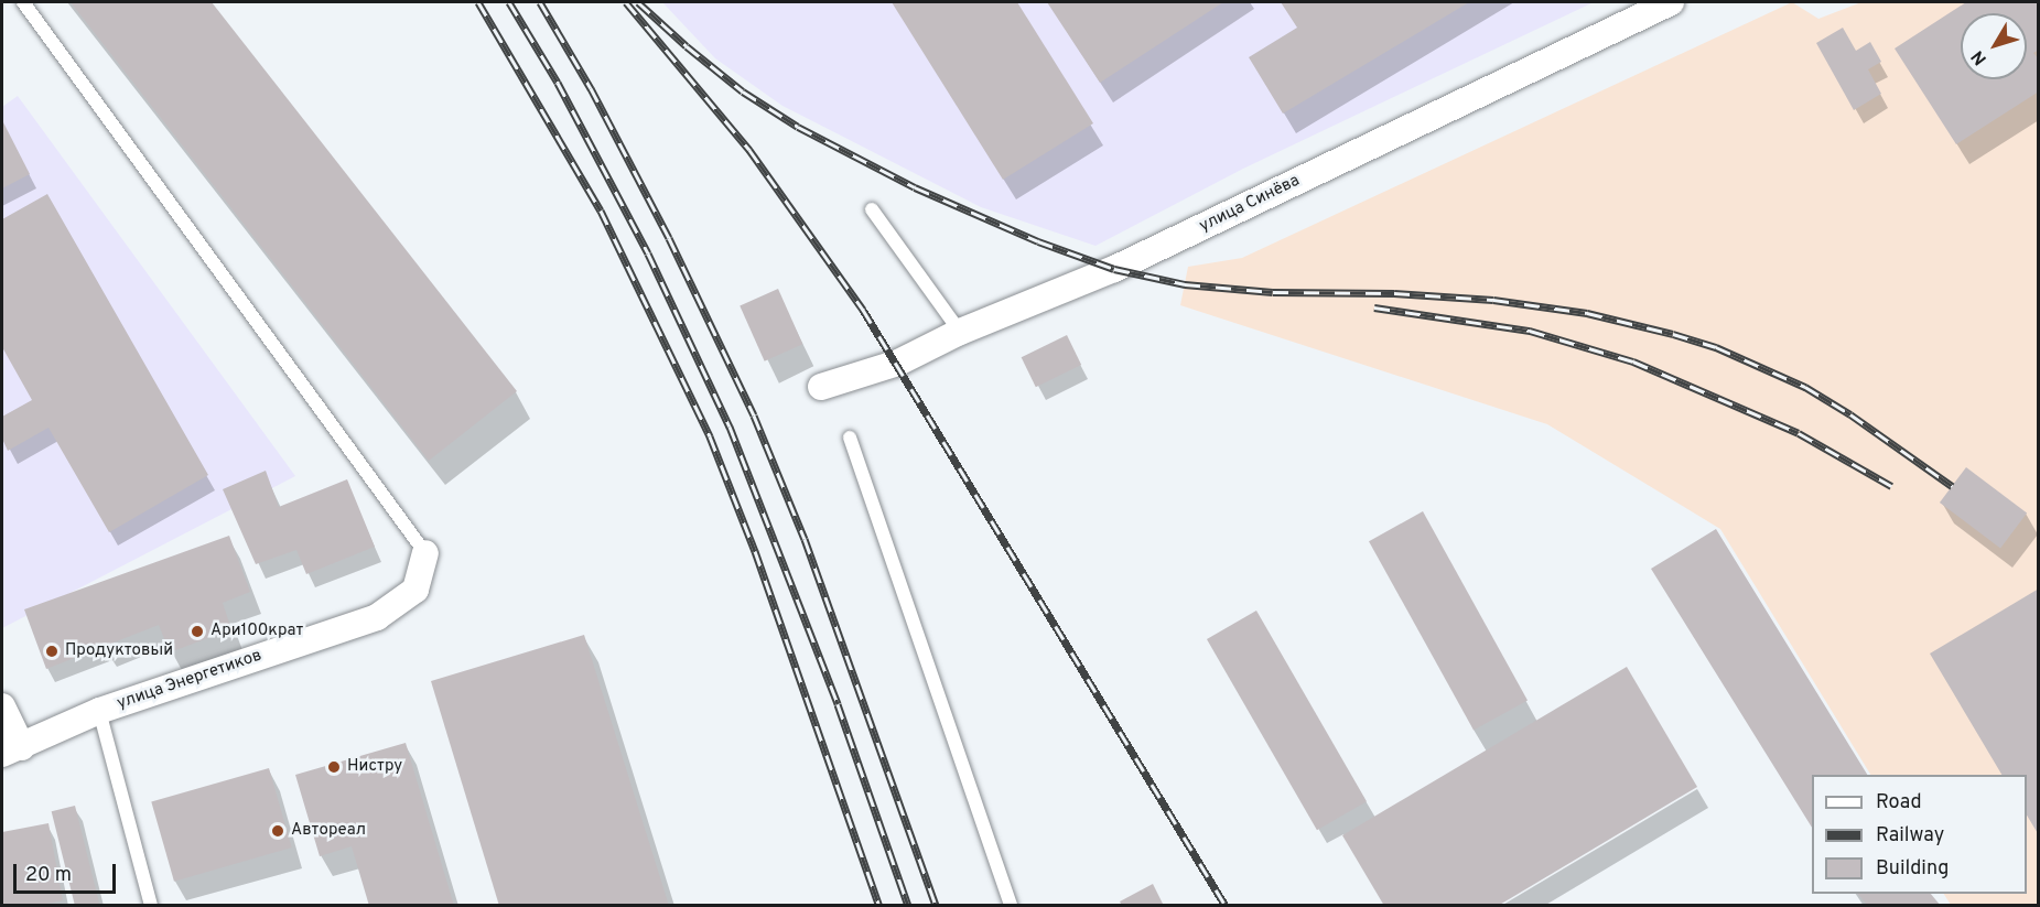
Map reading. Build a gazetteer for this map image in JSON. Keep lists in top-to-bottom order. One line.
{"streets":{"street":["улица Синёва","улица Энергетиков"]},"places":["Ари100крат","Продуктовый","Нистру","Автореал"],"legend":["Road","Railway","Building"],"scale_bar":"20 m","north":"bottom left"}
